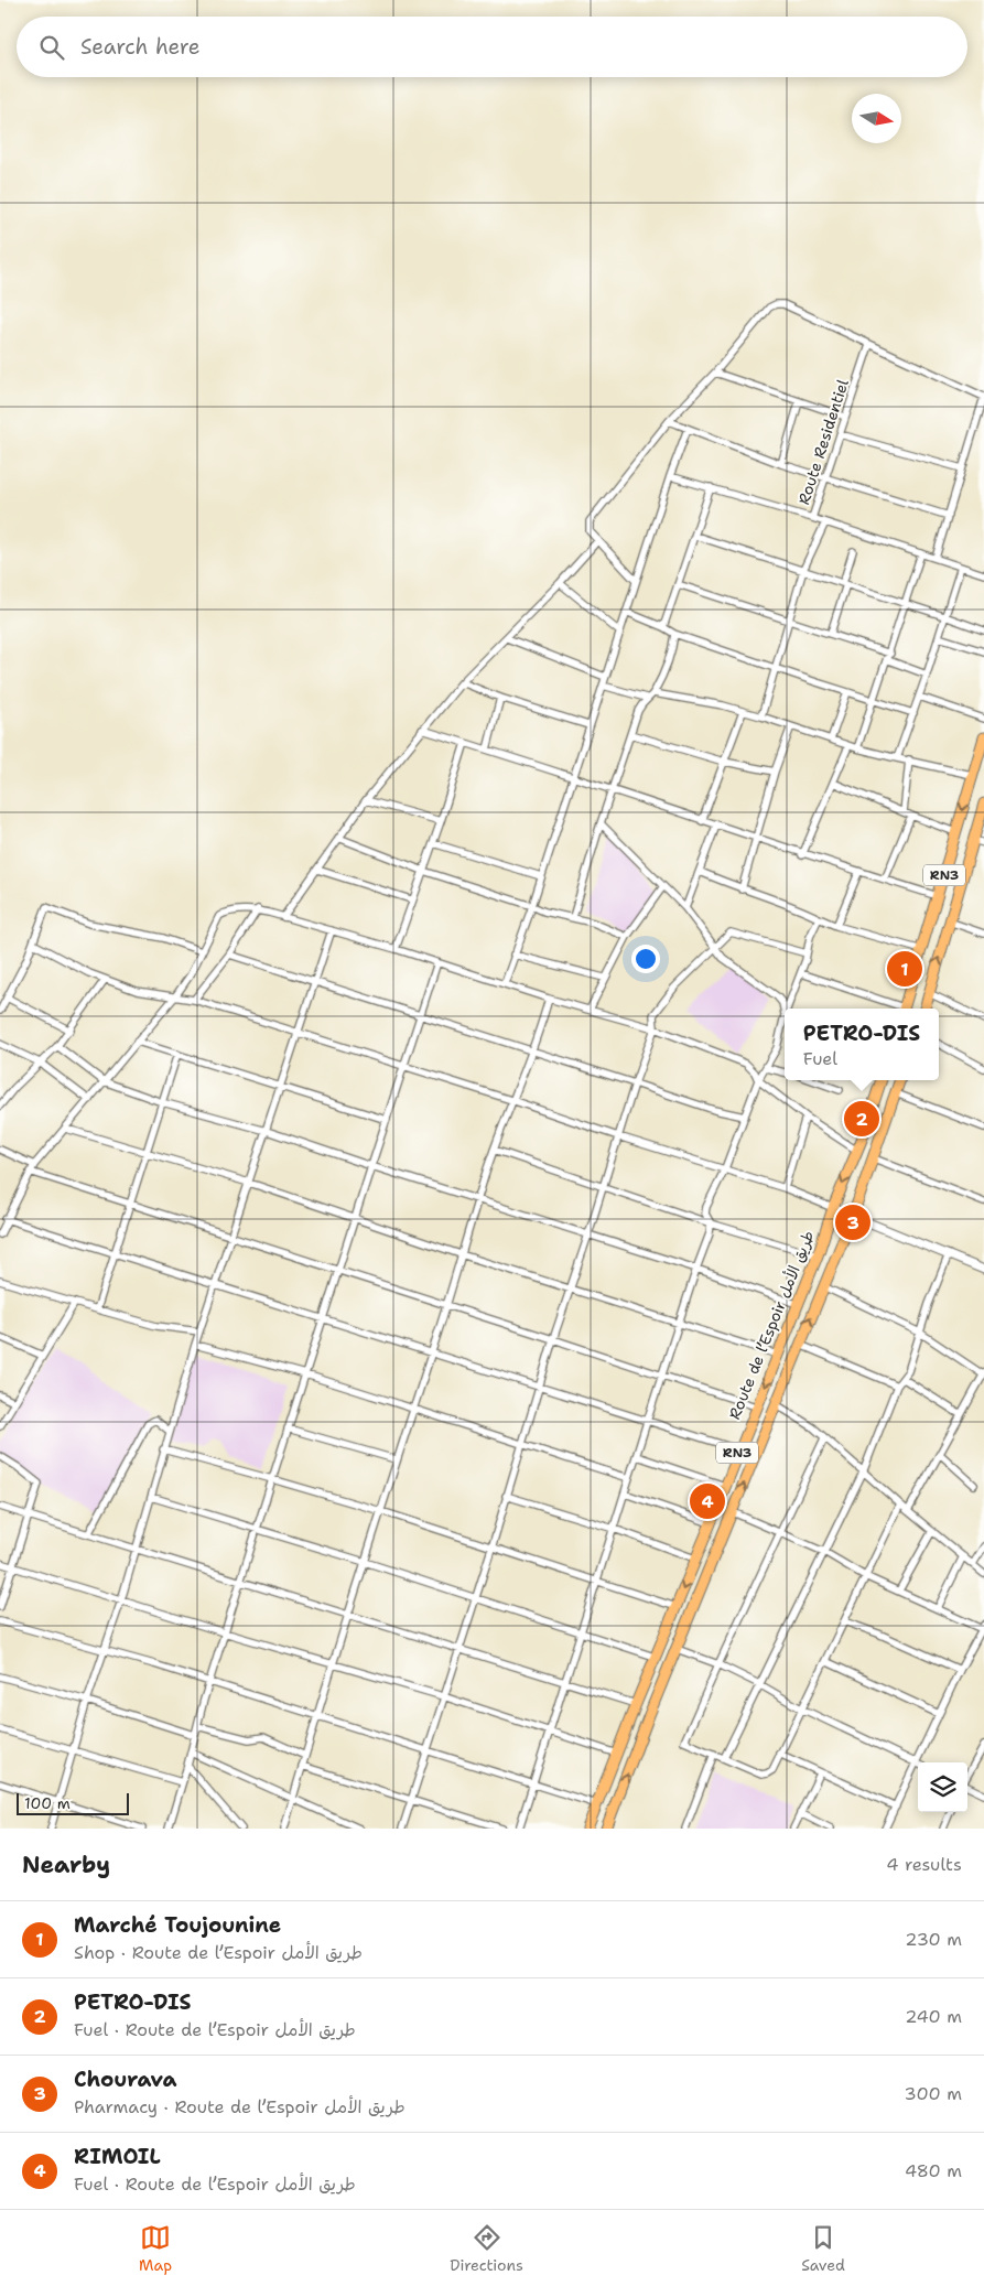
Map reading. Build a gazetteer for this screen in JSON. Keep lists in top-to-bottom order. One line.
{"streets":{"highway":["RN3","Route de l’Espoir طريق الأمل"],"street":["Route Residentiel"]},"scale_bar":"100 m","north":"right","page":{"search":"Search here","pins":["1","2","3","4"],"popup":["PETRO-DIS","Fuel"],"scale":"100 m","heading":["Nearby","4 results"],"list":[{"mark":"1","name":"Marché Toujounine","note":"Shop · Route de l’Espoir طريق الأمل","value":"230 m"},{"mark":"2","name":"PETRO-DIS","note":"Fuel · Route de l’Espoir طريق الأمل","value":"240 m"},{"mark":"3","name":"Chourava","note":"Pharmacy · Route de l’Espoir طريق الأمل","value":"300 m"},{"mark":"4","name":"RIMOIL","note":"Fuel · Route de l’Espoir طريق الأمل","value":"480 m"}],"nav":["Map","Directions","Saved"]}}
